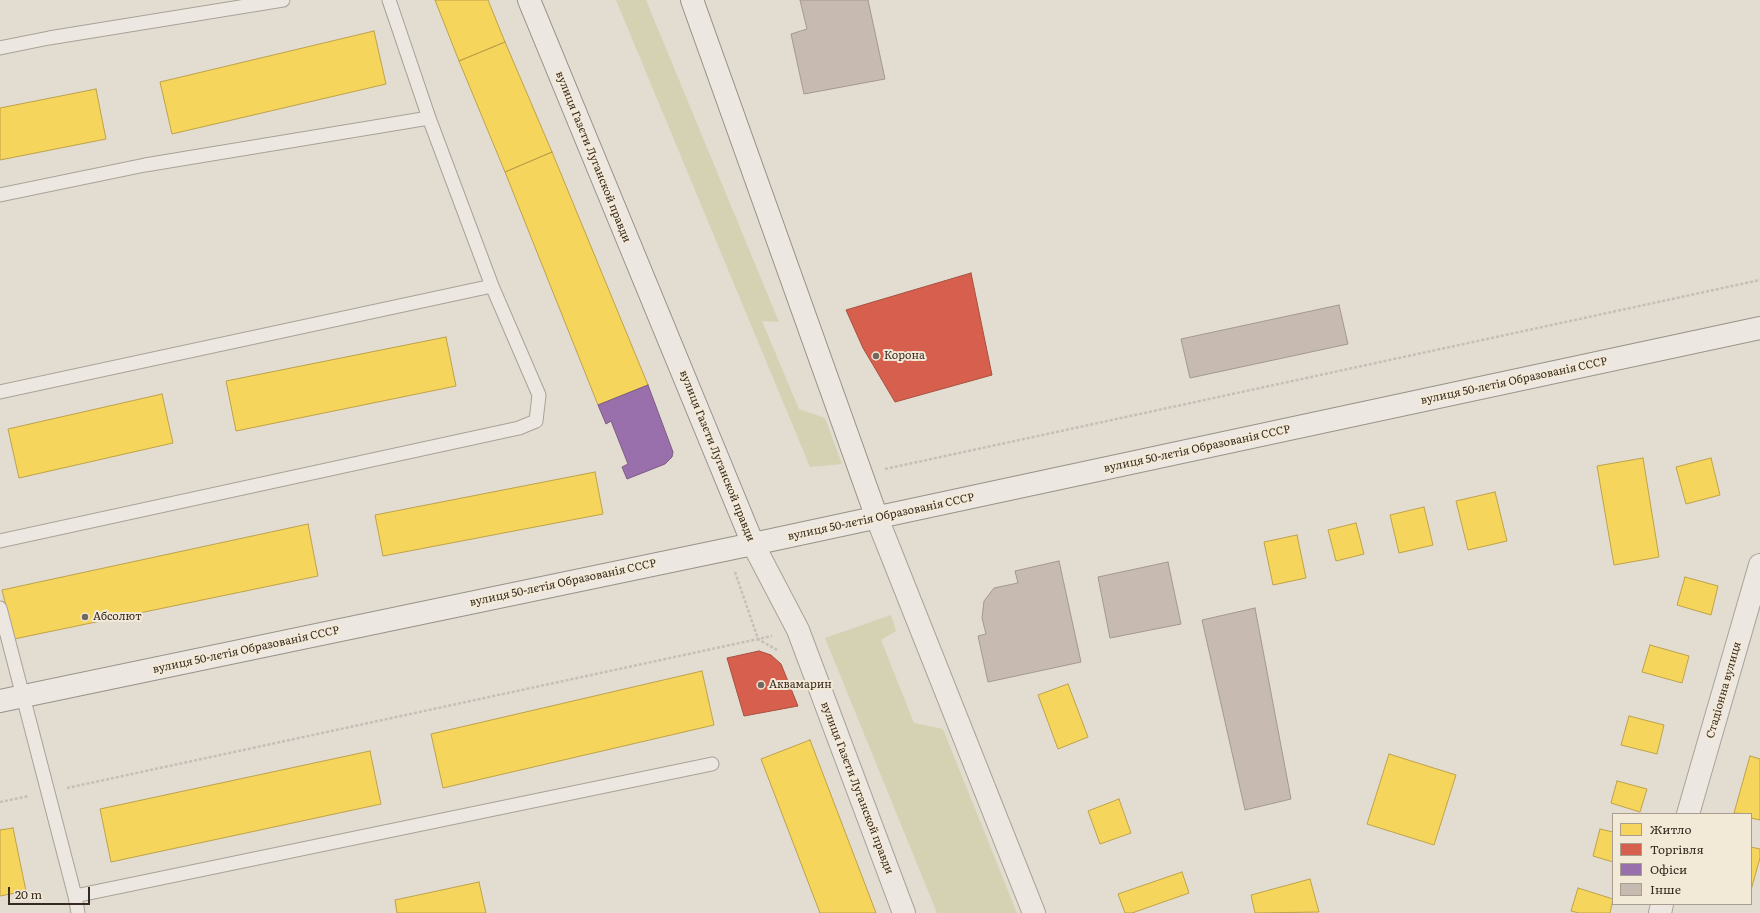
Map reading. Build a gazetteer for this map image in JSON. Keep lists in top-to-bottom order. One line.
{"streets":{"street":["вулиця Газєти Луганской правди","вулиця 50-лєтія Образованія СССР","Стадіонна вулиця"]},"crossings":[["вулиця Газєти Луганской правди","вулиця 50-лєтія Образованія СССР"]],"places":["Корона","Абсолют","Аквамарин"],"legend":["Житло","Торгівля","Офіси","Інше"],"scale_bar":"20 m"}
